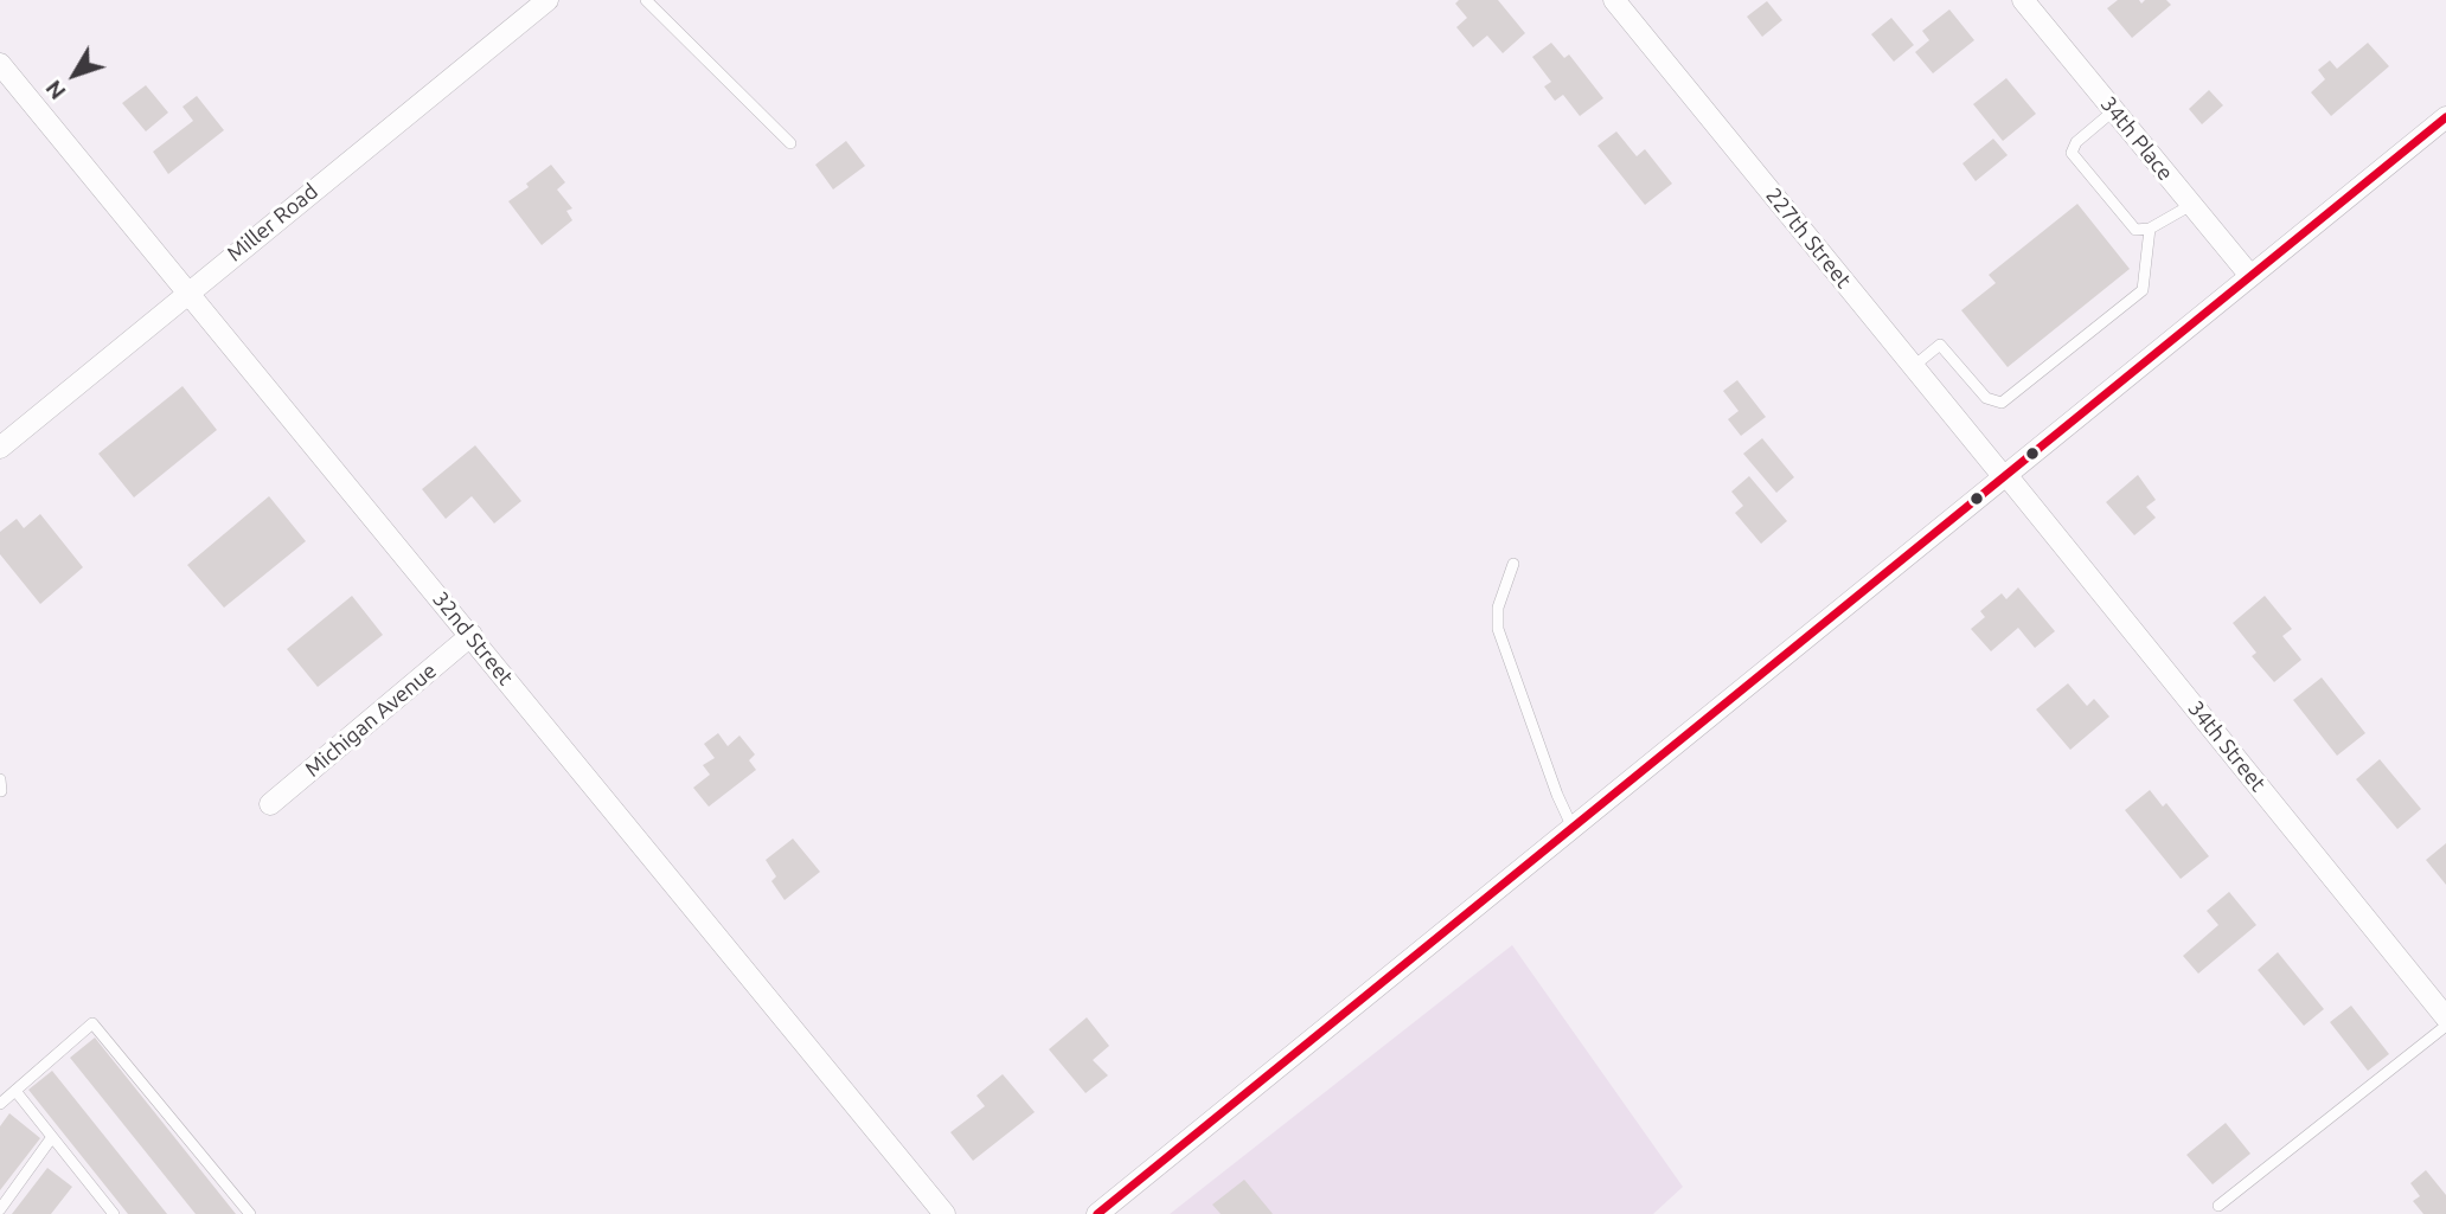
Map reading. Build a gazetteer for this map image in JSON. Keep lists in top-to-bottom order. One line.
{"streets":{"street":["34th Place","Miller Road","227th Street","32nd Street","Michigan Avenue","34th Street"]},"crossings":[["Miller Road","32nd Street"],["227th Street","34th Street"],["32nd Street","Michigan Avenue"]],"north":"bottom left"}
